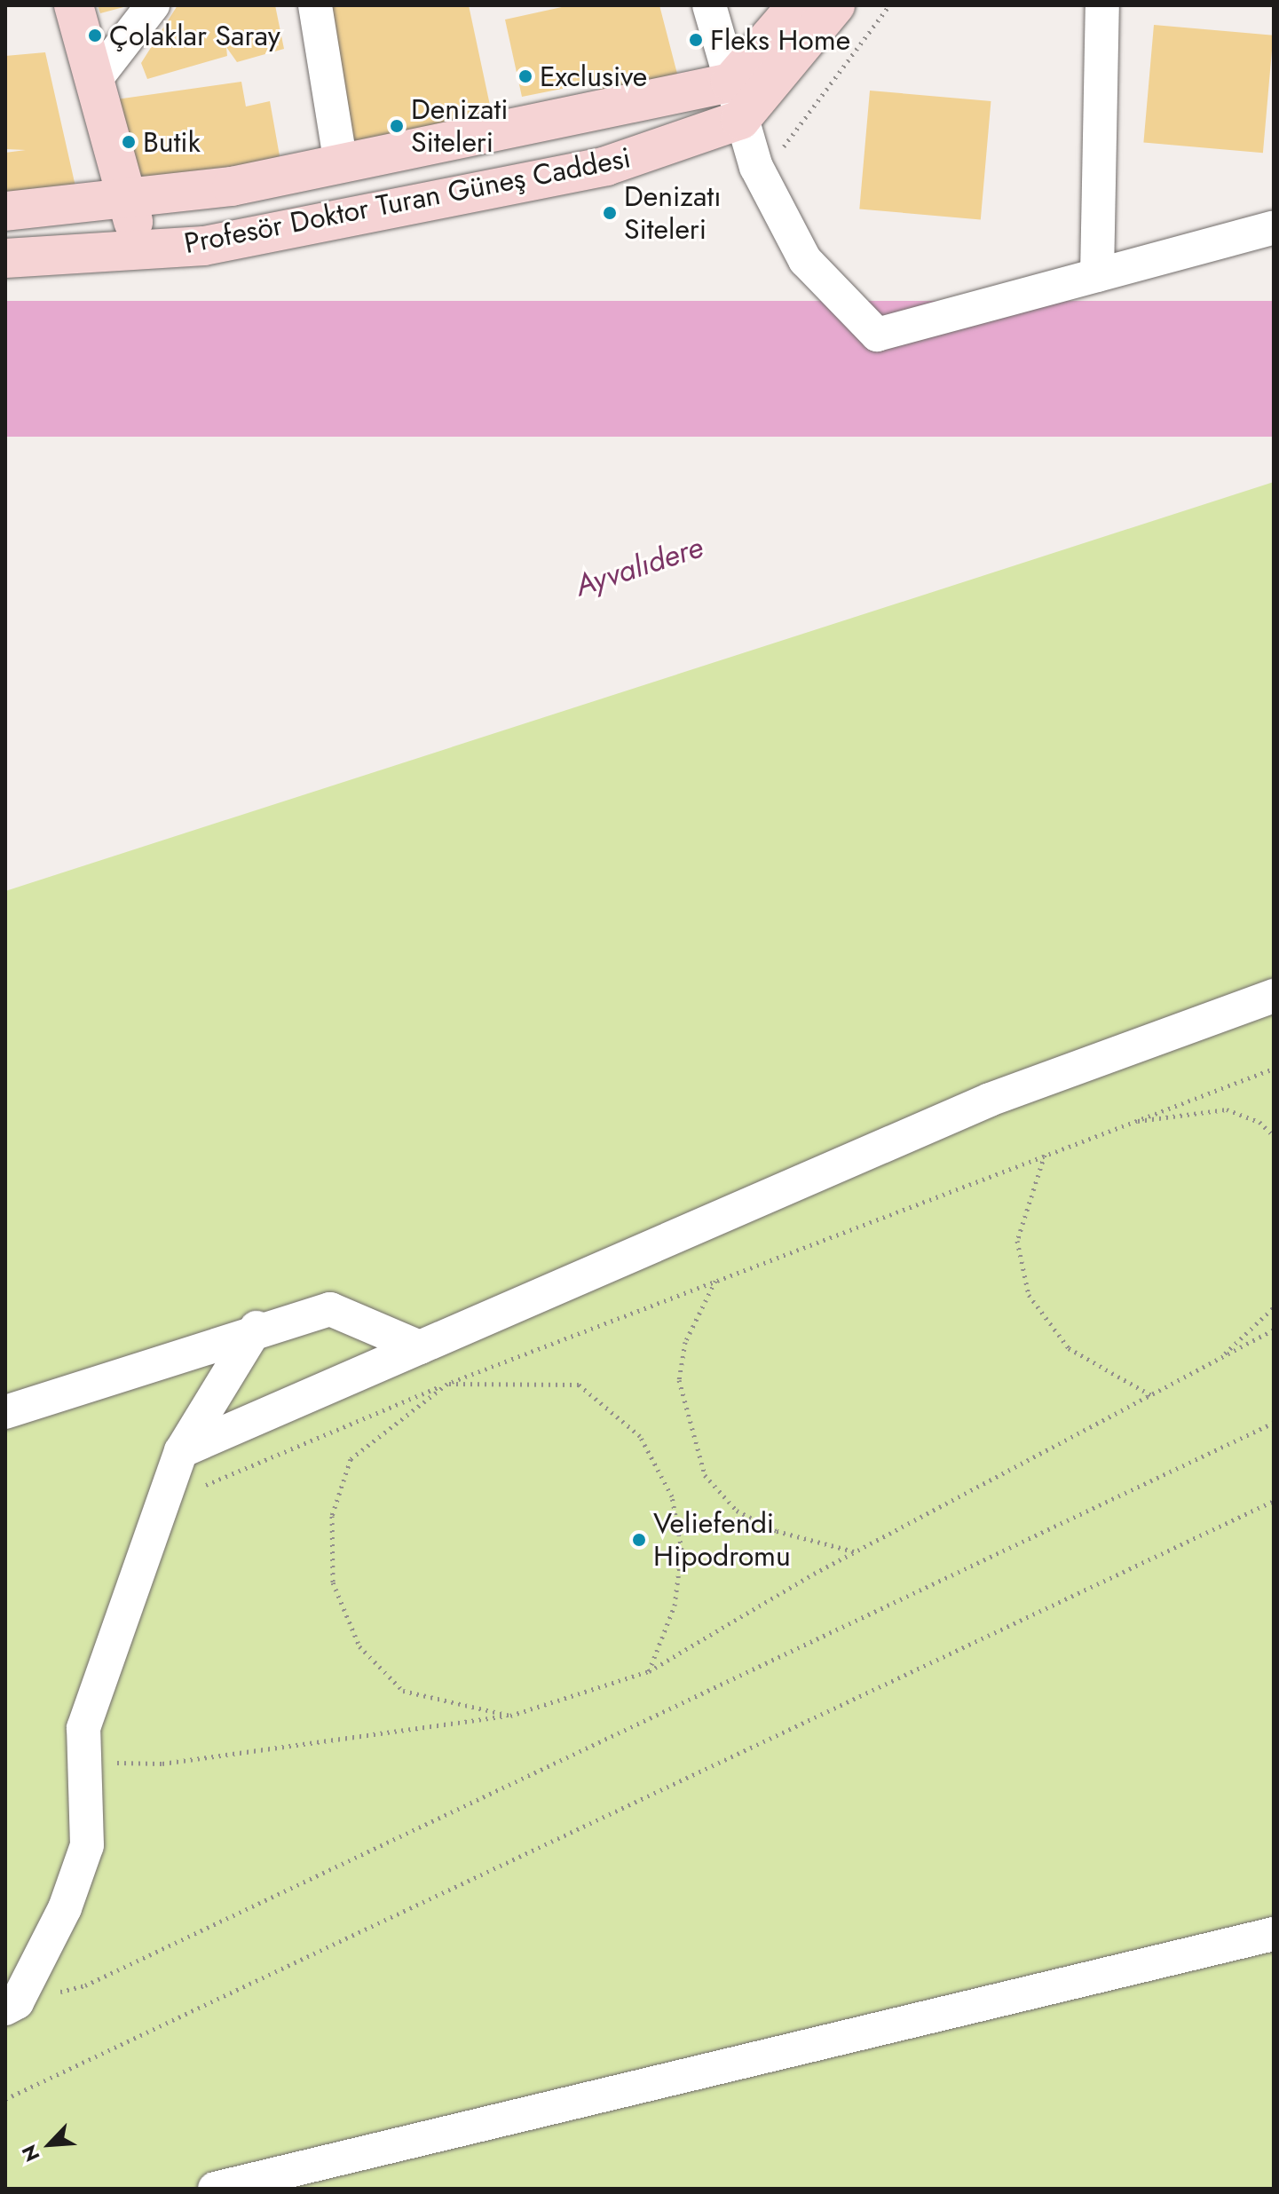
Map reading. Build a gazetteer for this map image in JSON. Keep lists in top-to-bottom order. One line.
{"streets":{"main road":["Profesör Doktor Turan Güneş Caddesi"]},"water":["Ayvalıdere"],"places":["Çolaklar Saray","Fleks Home","Exclusive","Denizati Siteleri","Butik","Denizatı Siteleri","Veliefendi Hipodromu"],"north":"bottom left"}
